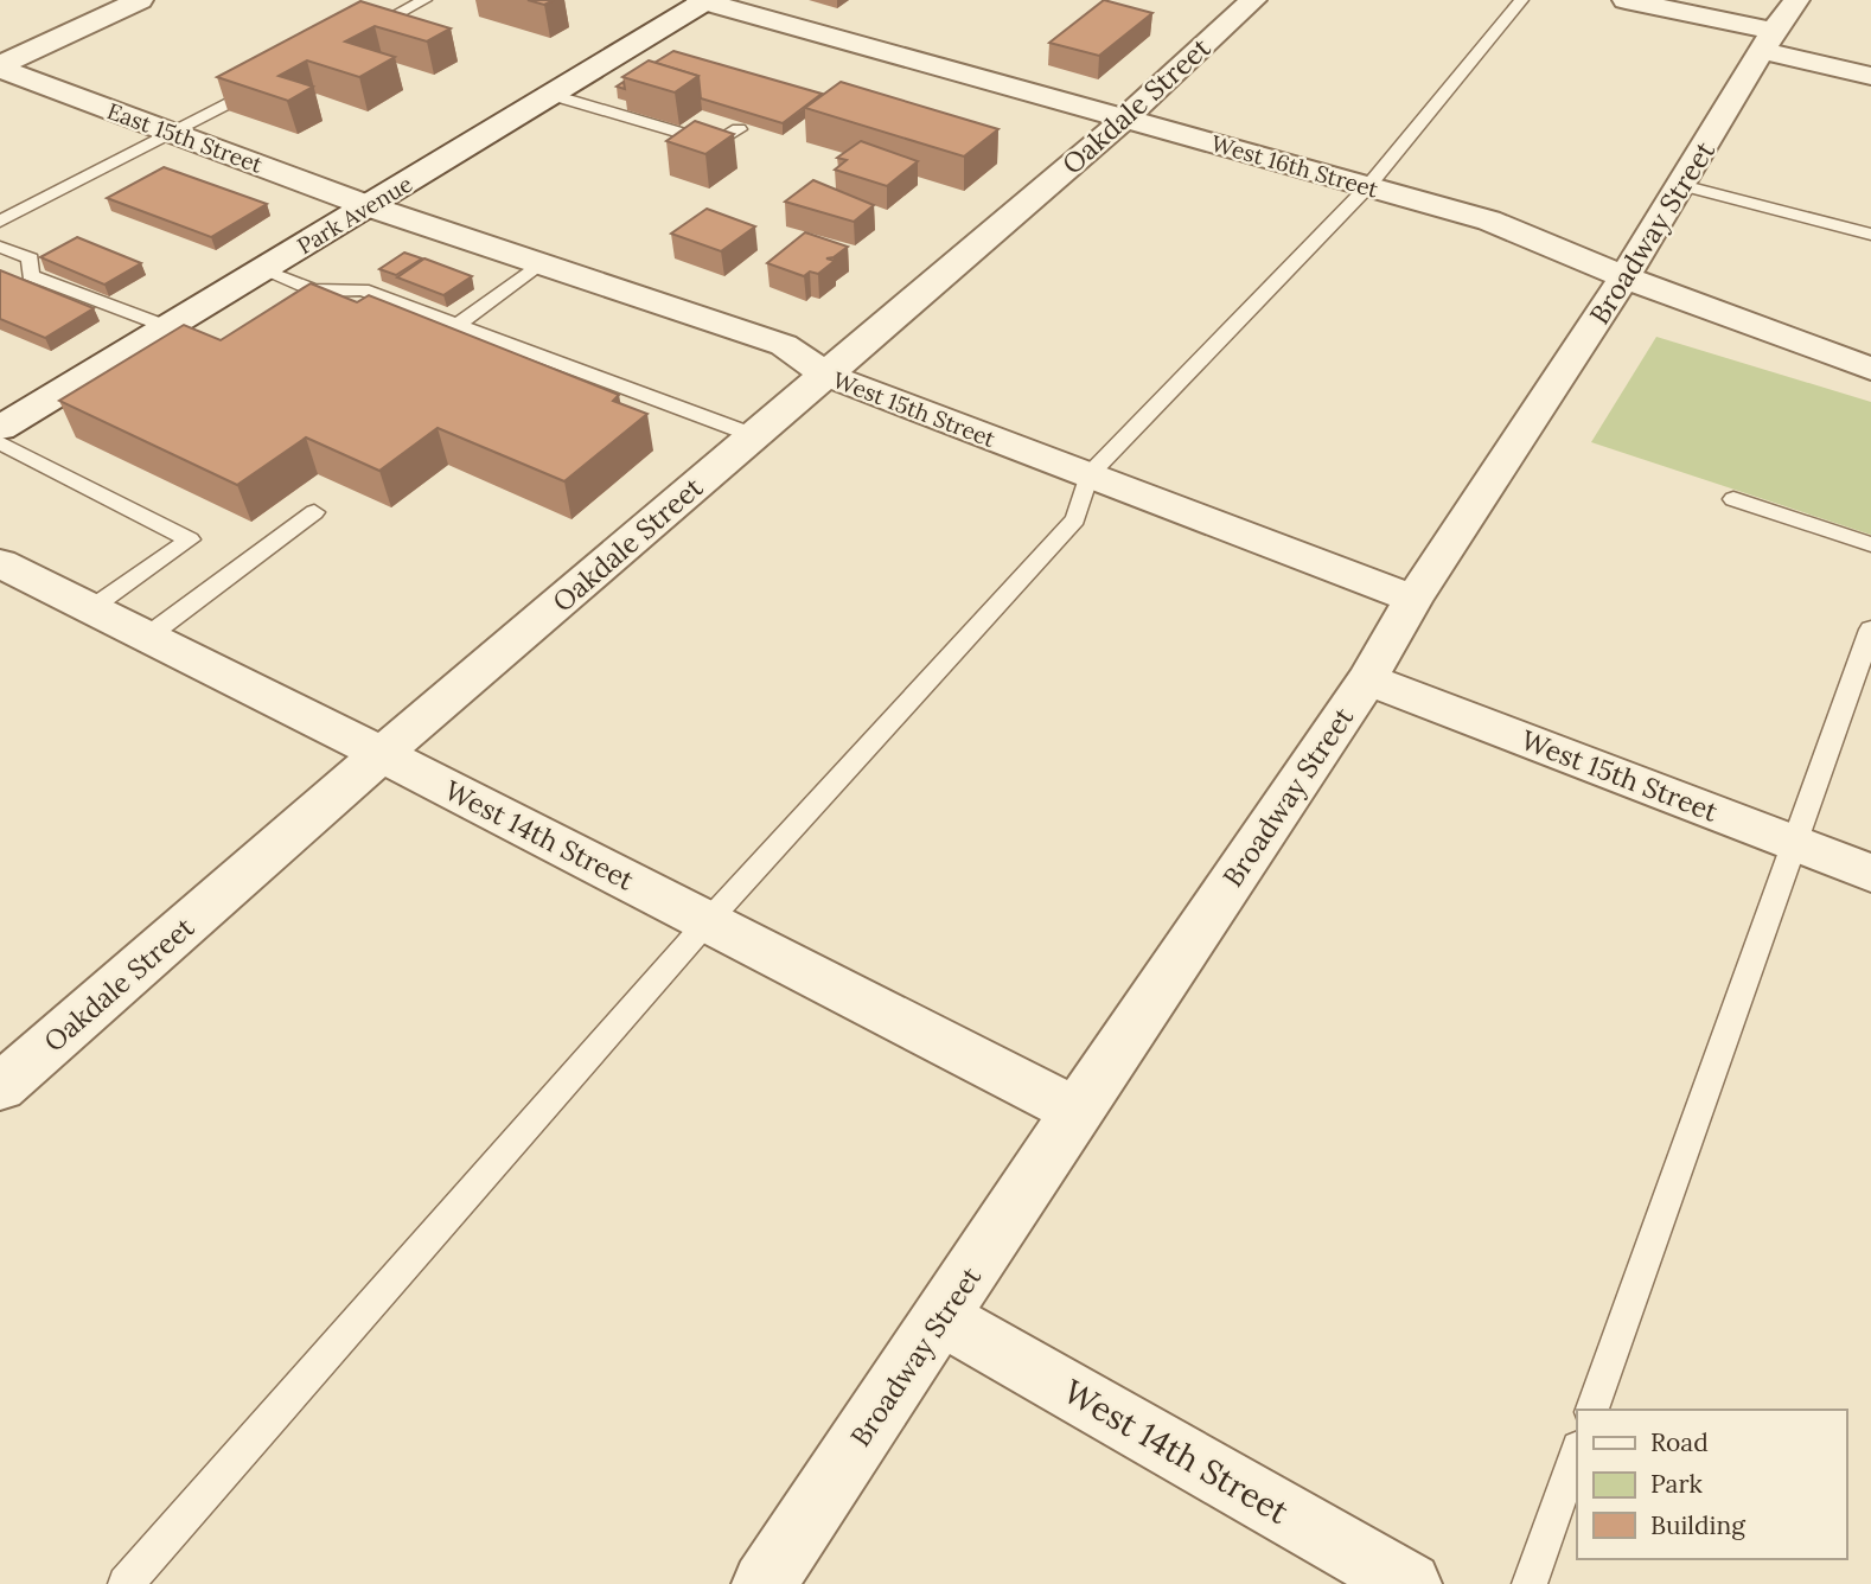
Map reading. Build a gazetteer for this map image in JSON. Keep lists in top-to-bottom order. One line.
{"streets":{"street":["Oakdale Street","East 15th Street","West 16th Street","Park Avenue","Broadway Street","West 15th Street","West 14th Street"]},"crossings":[["Oakdale Street","West 16th Street"],["Oakdale Street","West 15th Street"],["Oakdale Street","West 14th Street"],["East 15th Street","Park Avenue"],["East 15th Street","West 15th Street"],["West 16th Street","Park Avenue"],["West 16th Street","Broadway Street"],["Park Avenue","West 15th Street"],["Broadway Street","West 15th Street"],["Broadway Street","West 14th Street"]],"legend":["Road","Park","Building"]}
